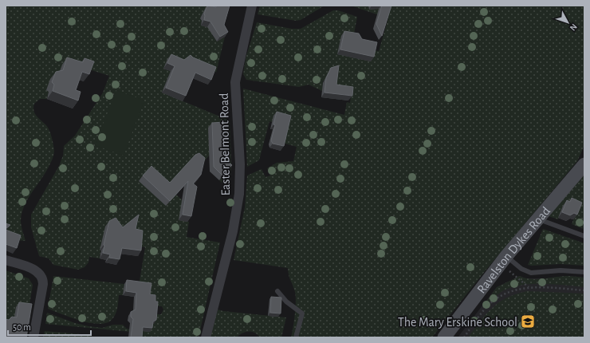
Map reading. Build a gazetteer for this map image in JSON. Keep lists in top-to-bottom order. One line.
{"streets":{"street":["Easter Belmont Road","Ravelston Dykes Road"]},"places":{"school or university":["The Mary Erskine School"]},"scale_bar":"50 m","north":"bottom right"}
